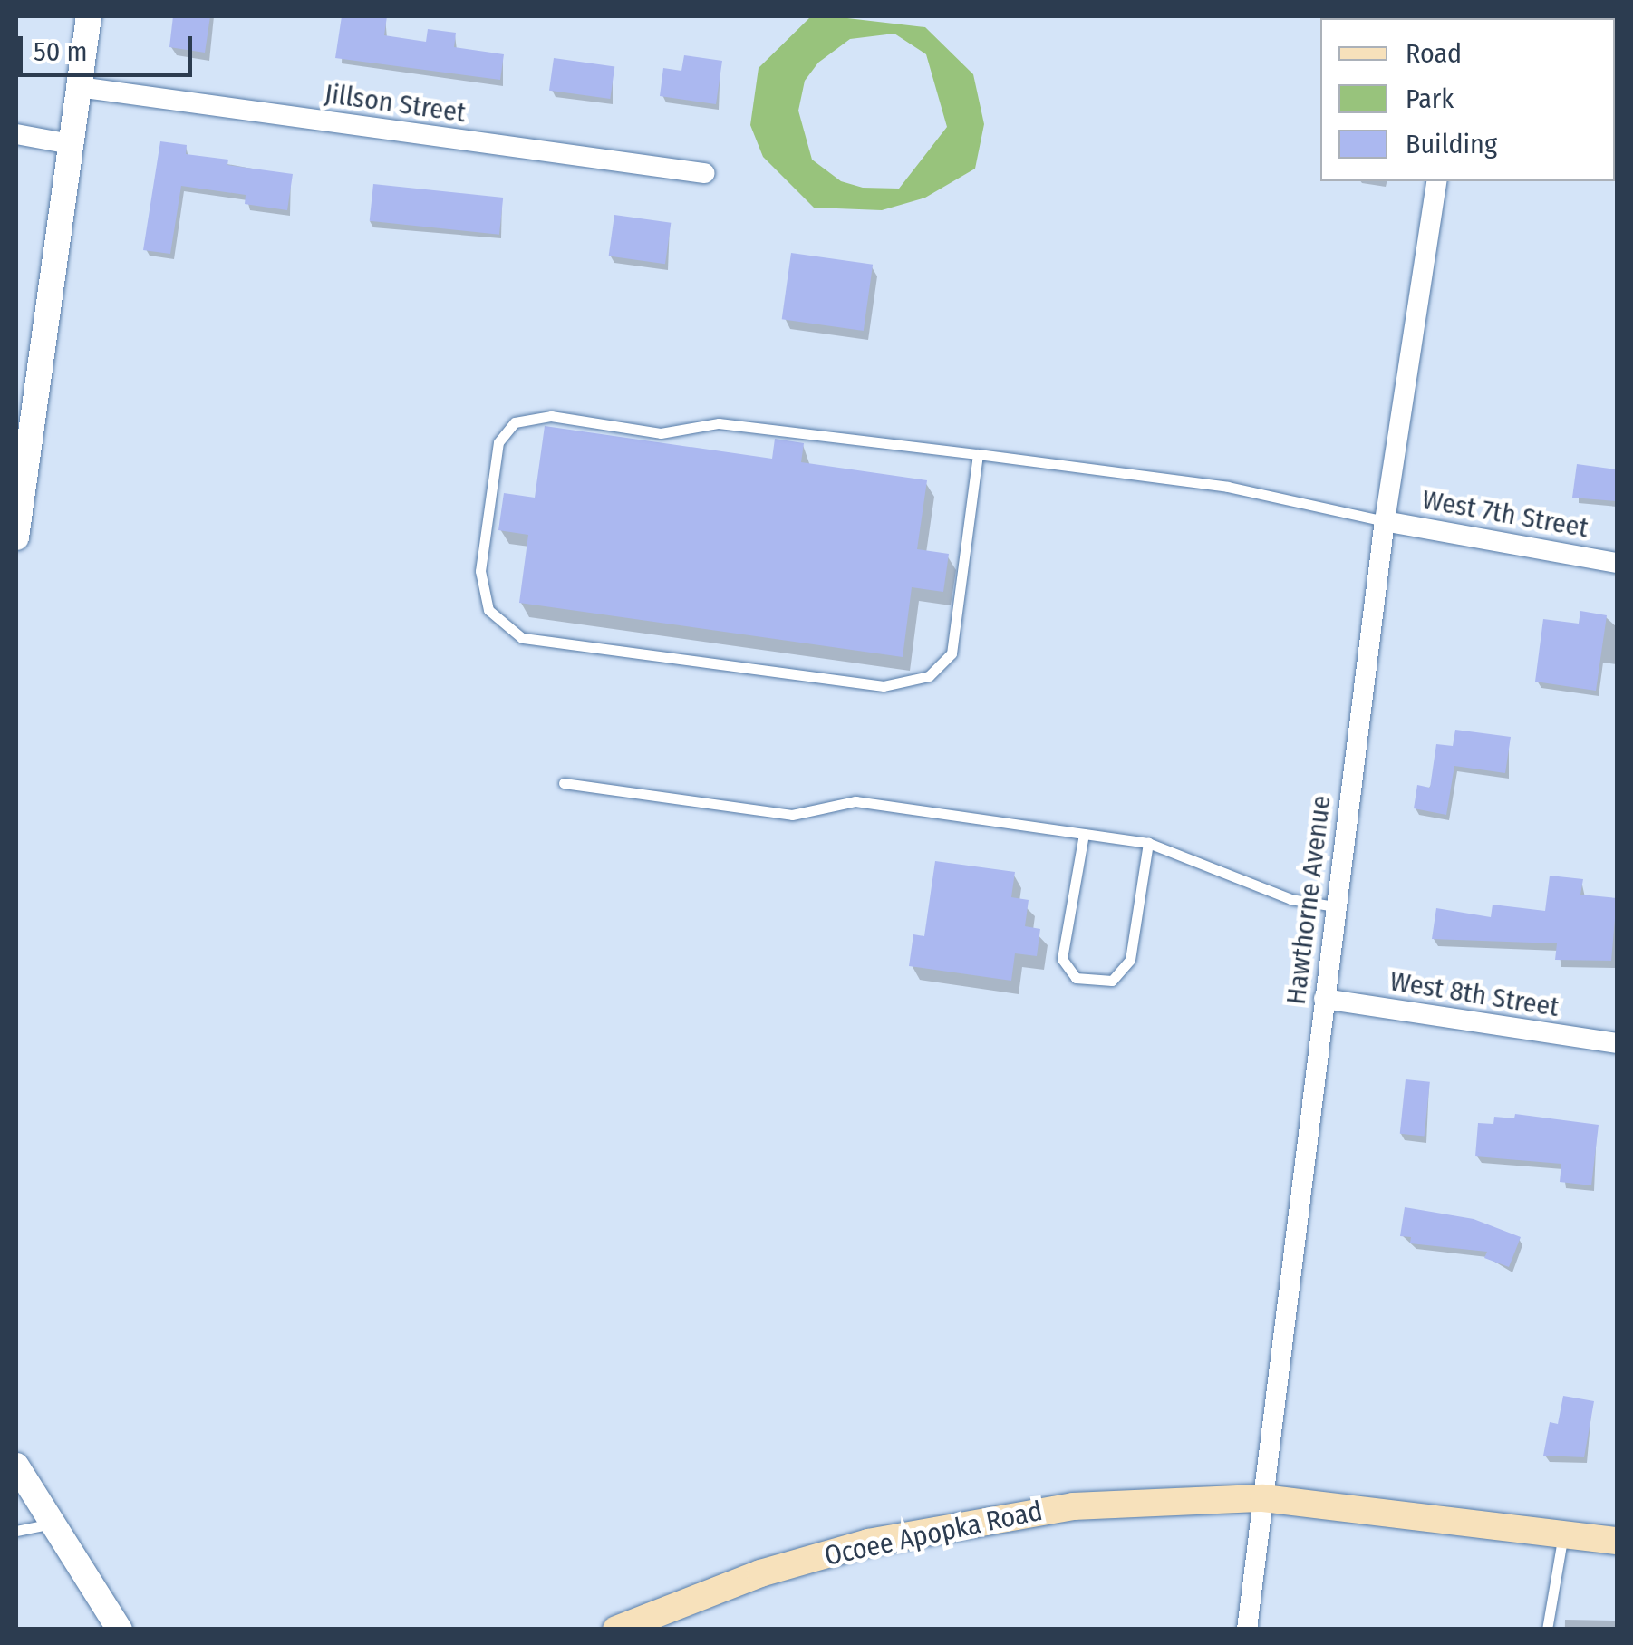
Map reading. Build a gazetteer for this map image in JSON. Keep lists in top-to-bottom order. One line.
{"streets":{"main road":["Ocoee Apopka Road"],"street":["Jillson Street","West 7th Street","Hawthorne Avenue","West 8th Street"]},"crossings":[["West 7th Street","Hawthorne Avenue"],["Hawthorne Avenue","West 8th Street"],["Hawthorne Avenue","Ocoee Apopka Road"]],"legend":["Road","Park","Building"],"scale_bar":"50 m"}
